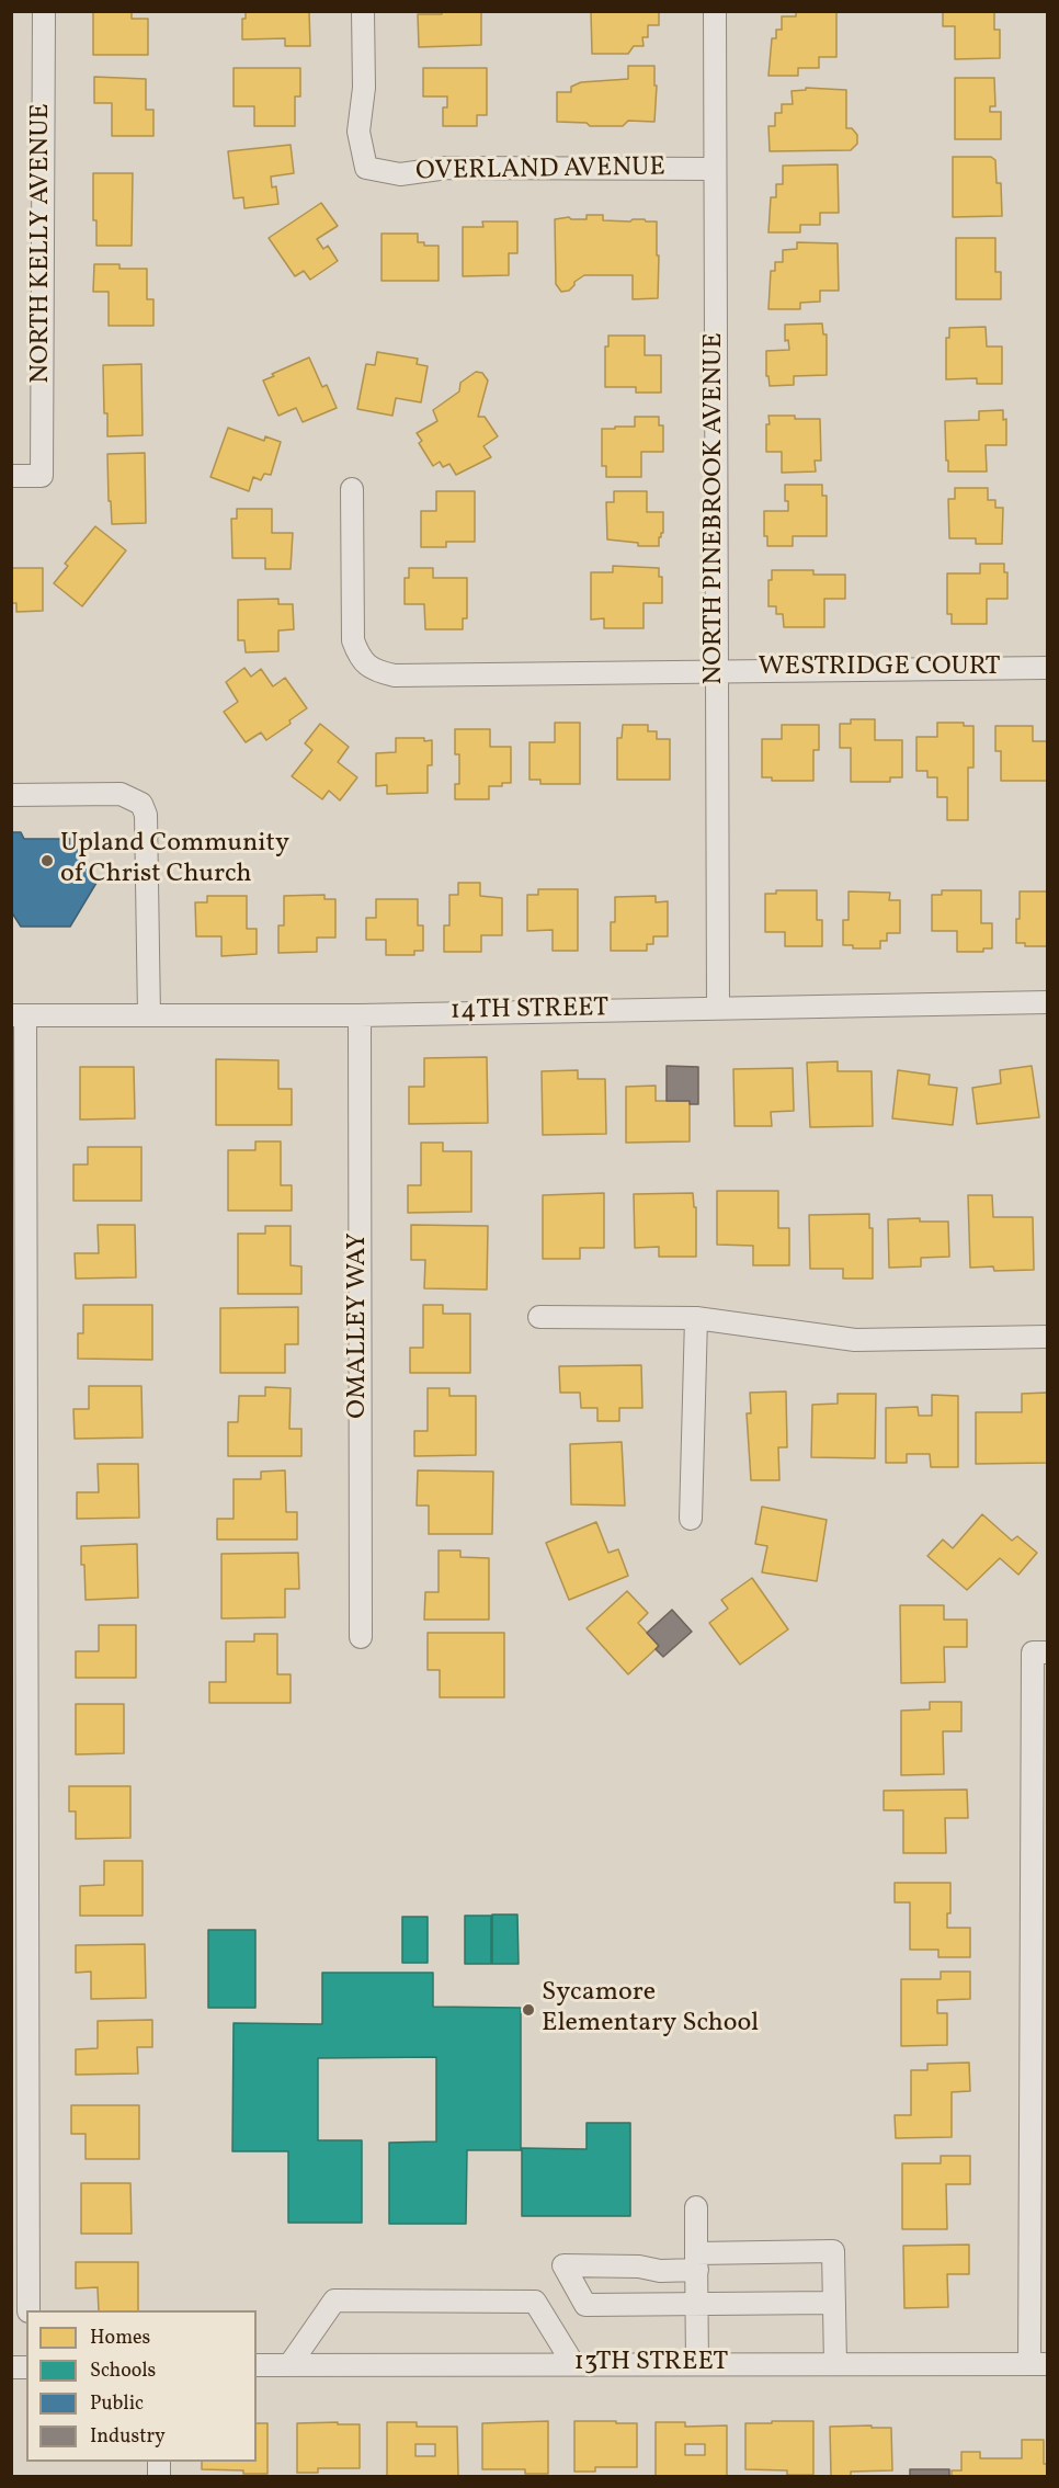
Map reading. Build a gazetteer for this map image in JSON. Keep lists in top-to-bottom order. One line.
{"streets":{"street":["OVERLAND AVENUE","NORTH KELLY AVENUE","NORTH PINEBROOK AVENUE","WESTRIDGE COURT","14TH STREET","OMALLEY WAY","13TH STREET"]},"crossings":[["OVERLAND AVENUE","NORTH PINEBROOK AVENUE"],["NORTH PINEBROOK AVENUE","WESTRIDGE COURT"],["NORTH PINEBROOK AVENUE","14TH STREET"],["14TH STREET","OMALLEY WAY"]],"places":["Upland Community of Christ Church","Sycamore Elementary School"],"legend":["Homes","Schools","Public","Industry"]}
